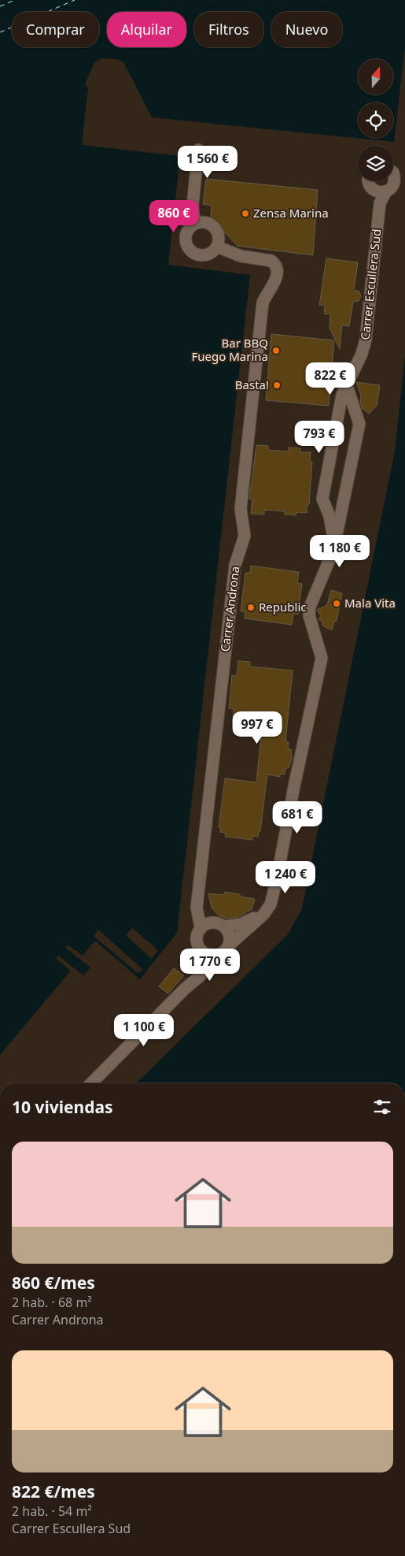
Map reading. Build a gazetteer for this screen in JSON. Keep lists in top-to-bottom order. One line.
{"streets":{"street":["Carrer Escullera Sud","Carrer Androna"]},"crossings":[["Carrer Escullera Sud","Carrer Androna"]],"places":["Zensa Marina","Bar BBQ Fuego Marina","Basta!","Mala Vita","Republic"],"north":"top","page":{"chip":["Comprar","Alquilar","Filtros","Nuevo"],"price":["1 560 €","860 €","822 €","793 €","1 180 €","997 €","681 €","1 240 €","1 770 €","1 100 €"],"heading":"10 viviendas","list":[{"name":"860 €/mes","note":"2 hab. · 68 m² · Carrer Androna"},{"name":"822 €/mes","note":"2 hab. · 54 m² · Carrer Escullera Sud"}]}}
